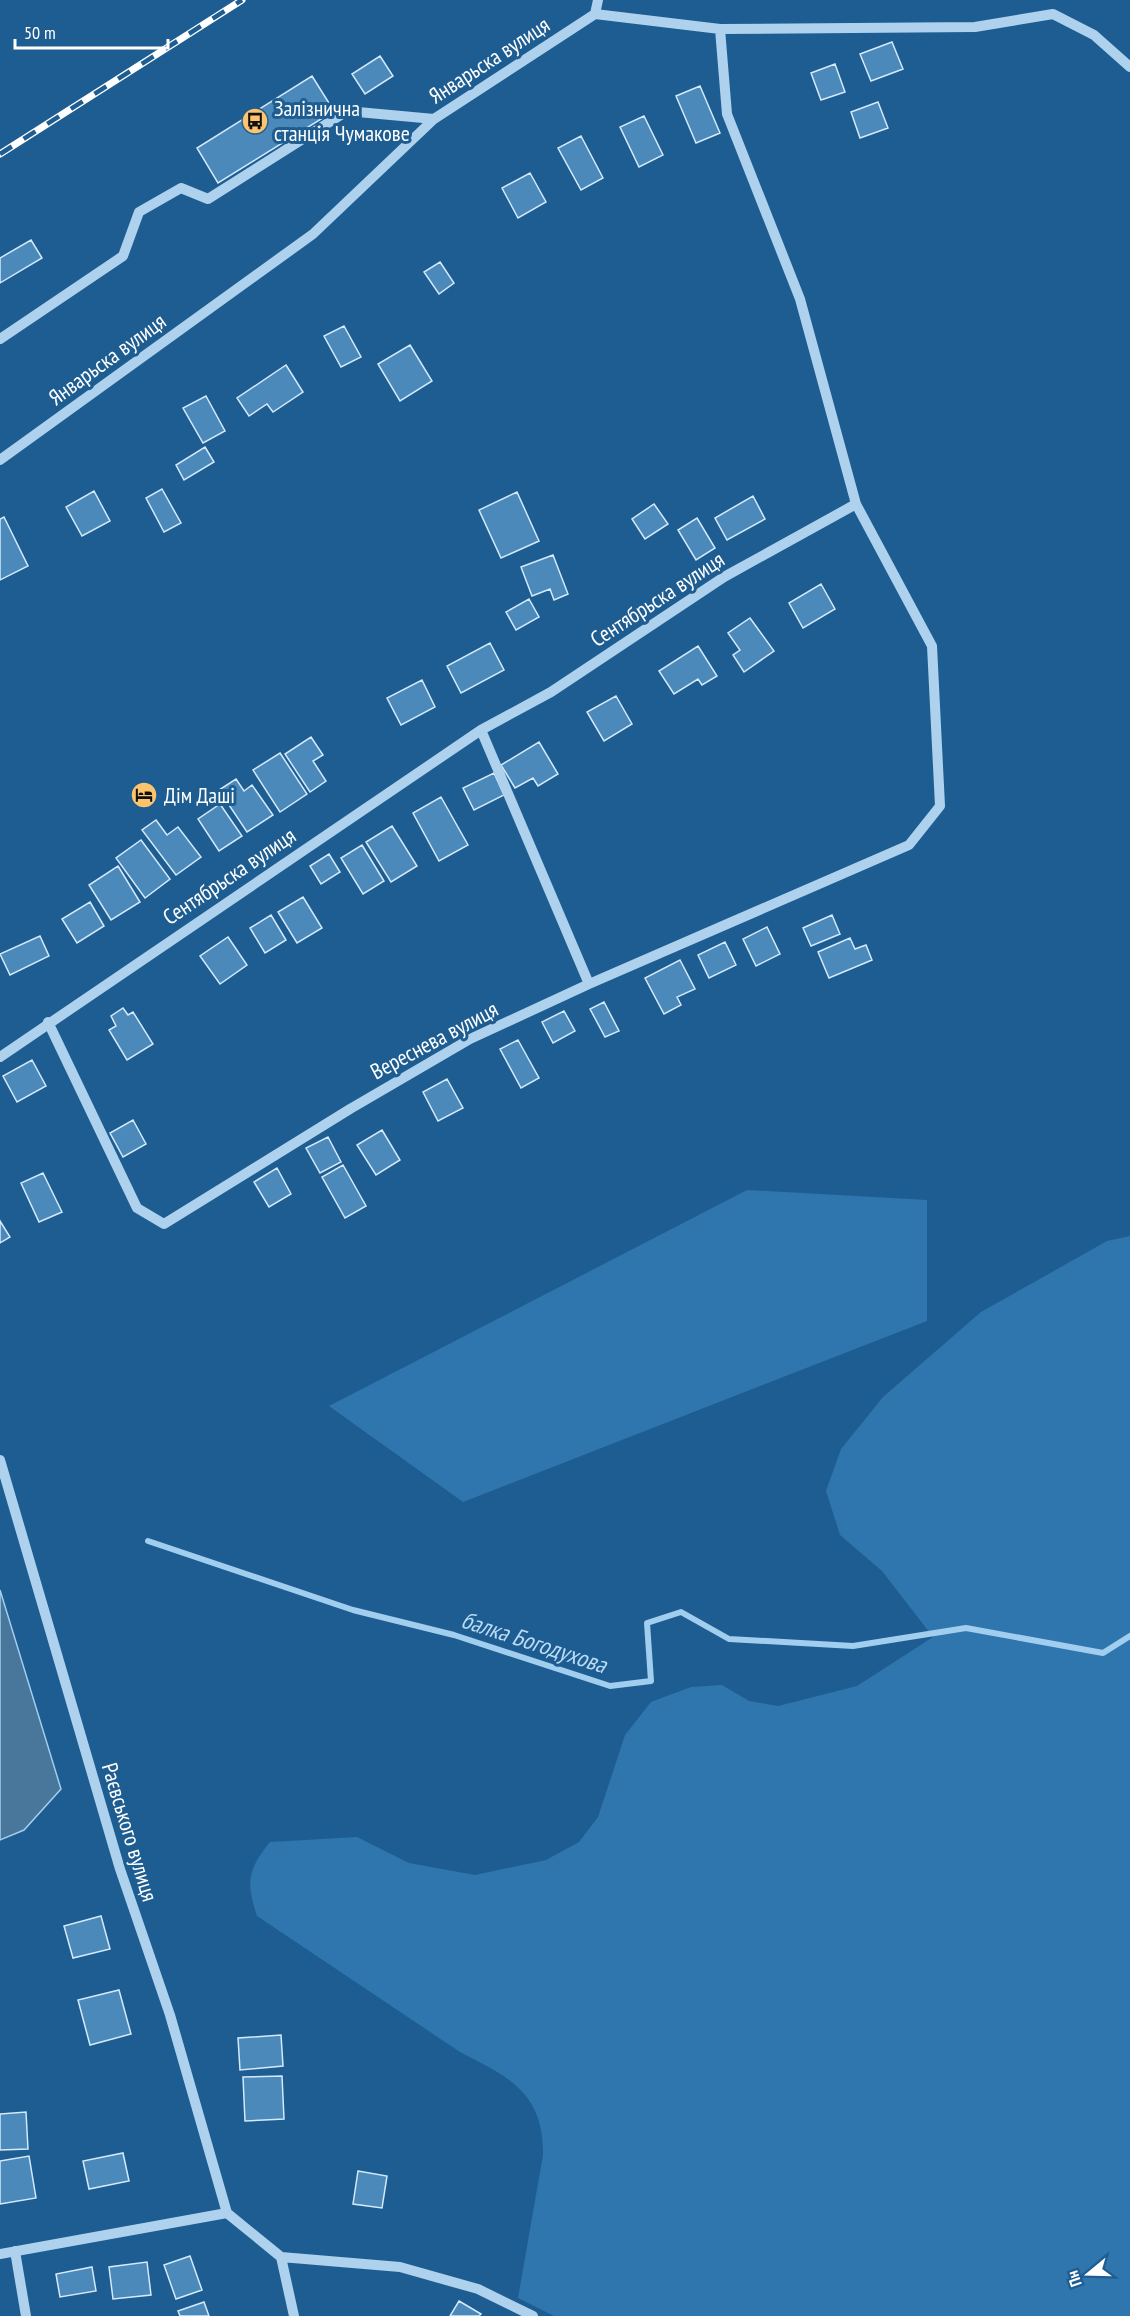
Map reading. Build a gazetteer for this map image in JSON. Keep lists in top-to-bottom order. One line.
{"streets":{"street":["Январьска вулиця","Сентябрьска вулиця","Вереснева вулиця","Раєвського вулиця"]},"crossings":[["Сентябрьска вулиця","Вереснева вулиця"]],"water":["балка Богодухова"],"places":{"bus stop":["Залізнична станція Чумакове"],"hotel":["Дім Даші"]},"scale_bar":"50 m","north":"left"}
